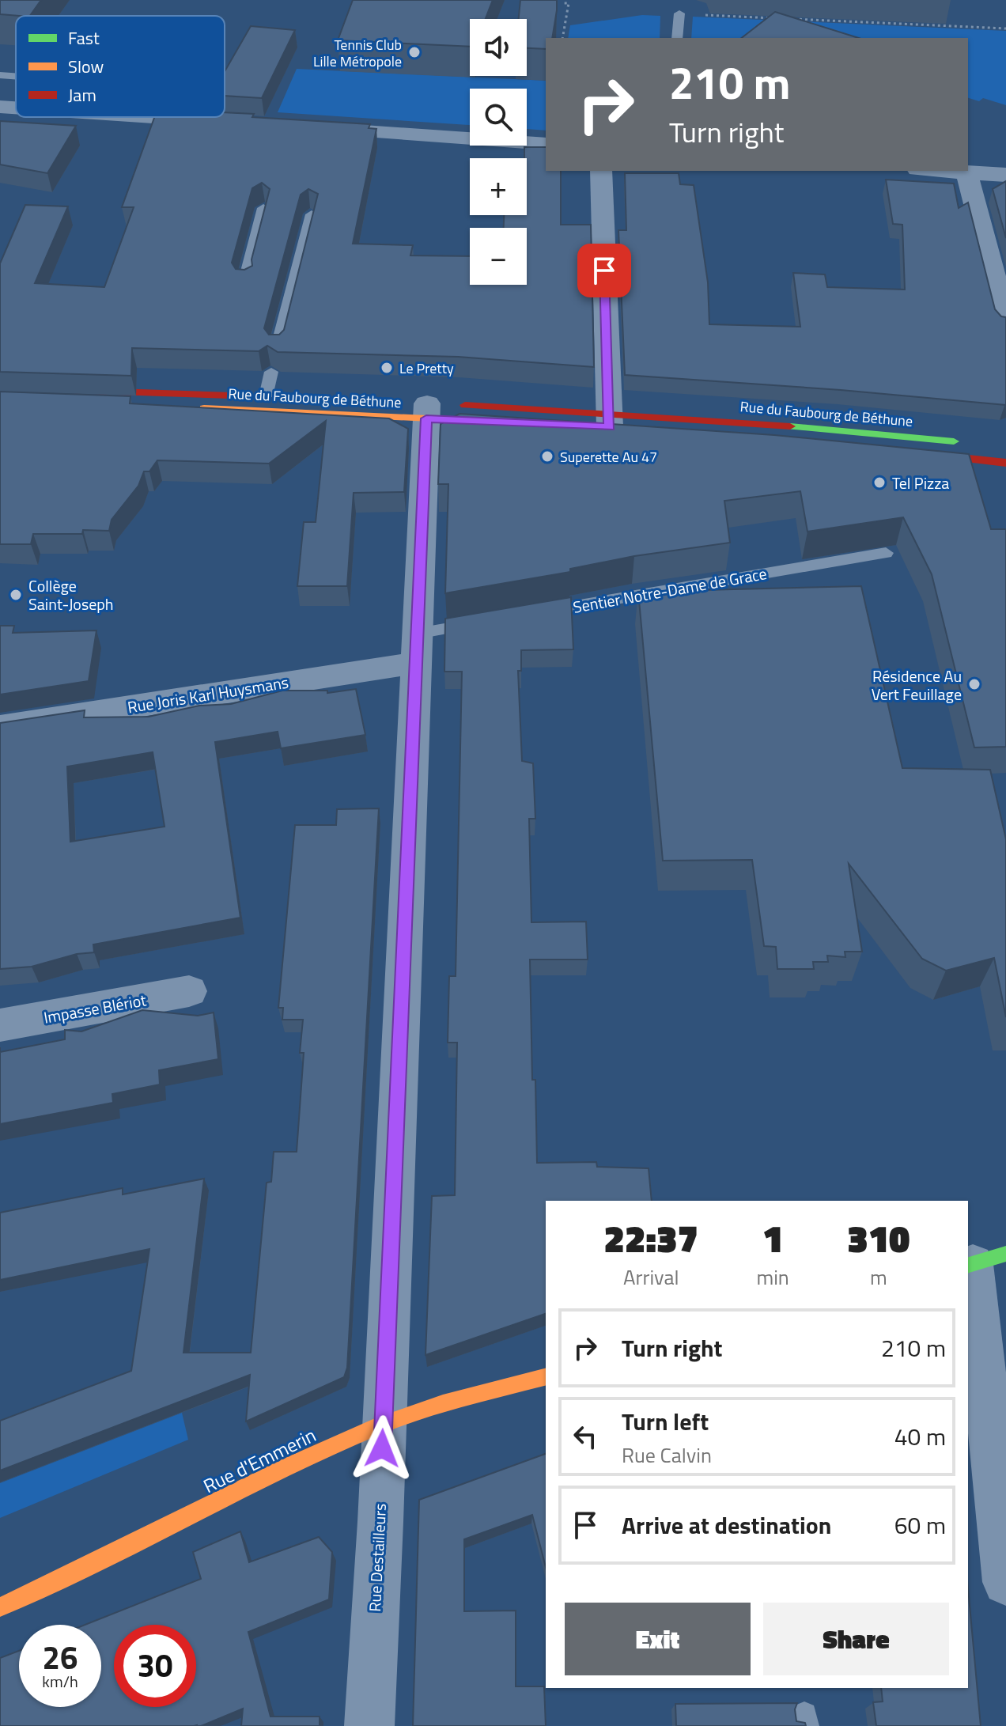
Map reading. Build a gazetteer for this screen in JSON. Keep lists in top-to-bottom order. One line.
{"streets":{"main road":["Rue du Faubourg de Béthune","Rue d'Emmerin"],"street":["Rue Joris Karl Huysmans","Impasse Blériot","Rue Destailleurs"],"lane":["Sentier Notre-Dame de Grace"]},"crossings":[["Rue du Faubourg de Béthune","Rue Destailleurs"],["Rue Joris Karl Huysmans","Rue Destailleurs"],["Rue d'Emmerin","Rue Destailleurs"]],"places":["Tennis Club Lille Métropole","Le Pretty","Superette Au 47","Tel Pizza","Collège Saint-Joseph","Résidence Au Vert Feuillage"],"legend":["Fast","Slow","Jam"],"page":{"map_buttons":["+","−"],"turn":["210 m","Turn right"],"eta":["22:37","Arrival","1","min","310","m"],"list":[{"name":"Turn right","value":"210 m"},{"name":"Turn left","note":"Rue Calvin","value":"40 m"},{"name":"Arrive at destination","value":"60 m"}],"buttons":["Exit","Share"],"speed":"26 km/h","limit":"30"}}
